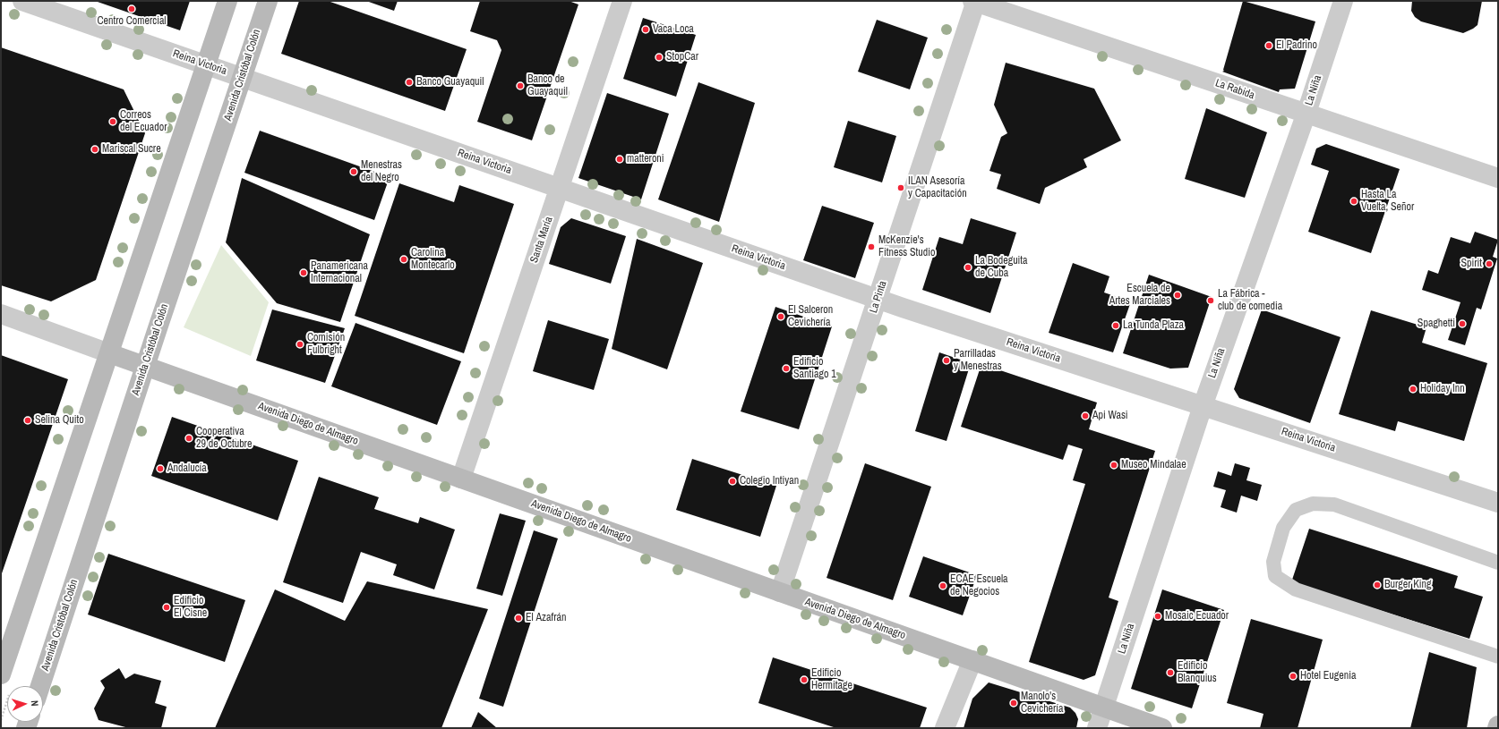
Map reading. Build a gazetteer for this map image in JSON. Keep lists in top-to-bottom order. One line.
{"streets":{"street":["Reina Victoria","Avenida Cristóbal Colón","La Rabida","La Niña","Santa María","La Pinta","Avenida Diego de Almagro"]},"crossings":[["Reina Victoria","Avenida Cristóbal Colón"],["Reina Victoria","La Niña"],["Reina Victoria","Santa María"],["Reina Victoria","La Pinta"],["Avenida Cristóbal Colón","Avenida Diego de Almagro"],["La Rabida","La Niña"],["La Rabida","La Pinta"],["La Niña","Avenida Diego de Almagro"],["Santa María","Avenida Diego de Almagro"],["La Pinta","Avenida Diego de Almagro"]],"places":["Centro Comercial","Vaca Loca","El Padrino","StopCar","Banco Guayaquil","Banco de Guayaquil","Correos del Ecuador","Mariscal Sucre","matteroni","Menestras del Negro","ILAN Asesoría y Capacitación","Hasta La Vuelta, Señor","McKenzie's Fitness Studio","Carolina Montecarlo","Spirit","La Bodeguita de Cuba","Panamericana Internacional","Escuela de Artes Marciales","La Fábrica - club de comedia","El Salceron Cevichería","Spaghetti","La Tunda Plaza","Comisión Fulbright","Parrilladas y Menestras","Edificio Santiago 1","Holiday Inn","Api Wasi","Selina Quito","Cooperativa 29 de Octubre","Museo Mindalae","Andalucía","Colegio Intiyan","Burger King","ECAE Escuela de Negocios","Edificio El Cisne","Mosaic Ecuador","El Azafrán","Edificio Blanquius","Hotel Eugenia","Edificio Hermitage","Manolo's Cevichería"],"north":"right"}
